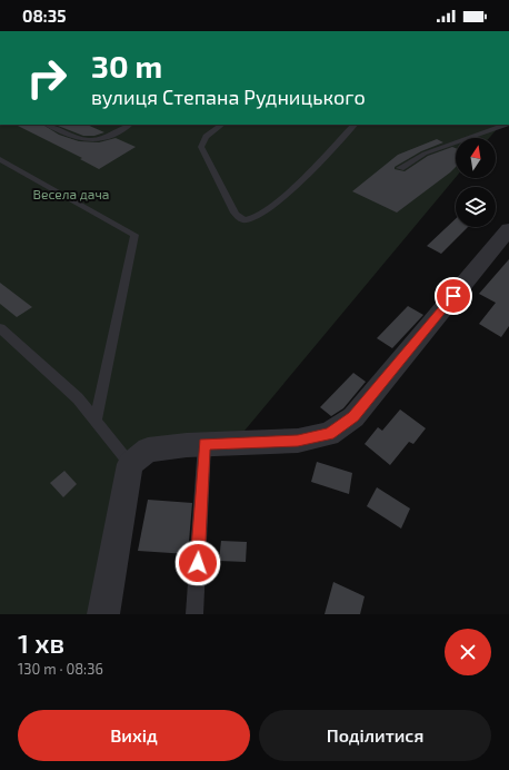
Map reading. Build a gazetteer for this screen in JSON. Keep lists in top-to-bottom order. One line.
{"parks":["Весела дача"],"north":"top","page":{"status":"08:35","turn":["30 m","вулиця Степана Рудницького"],"heading":["1 хв","130 m · 08:36"],"buttons":["Вихід","Поділитися"]}}
